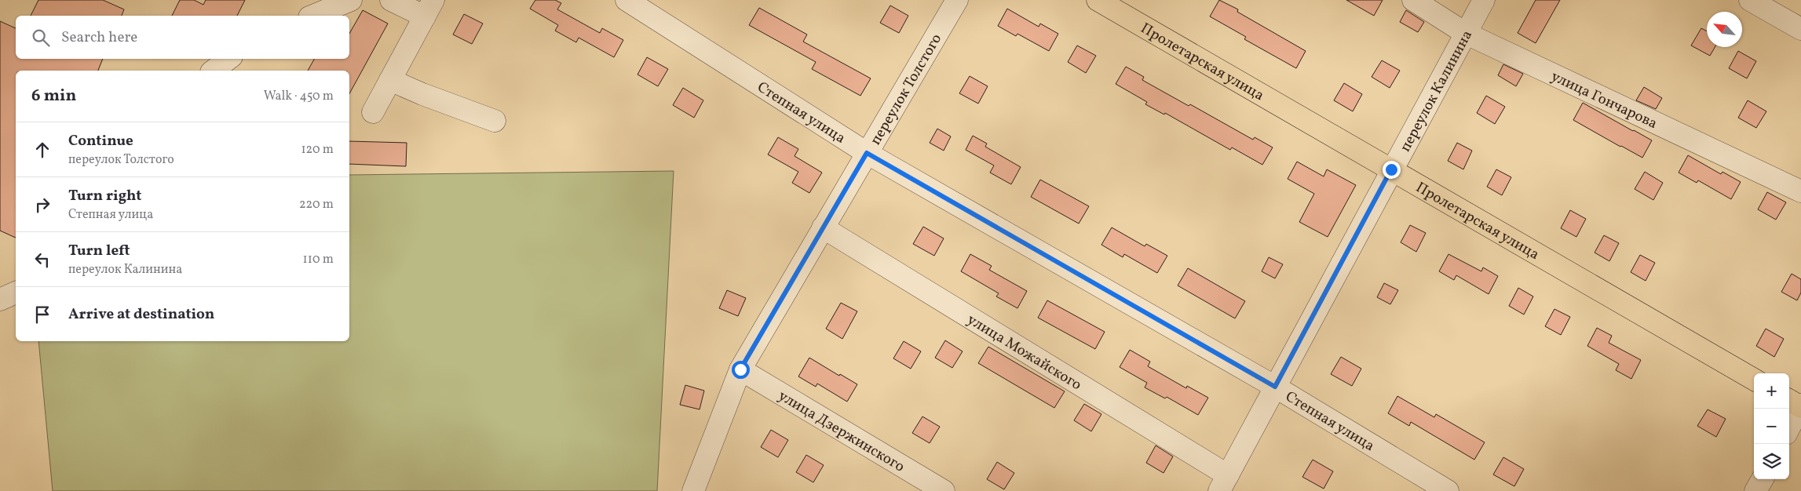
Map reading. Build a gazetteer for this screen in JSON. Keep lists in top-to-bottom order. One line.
{"streets":{"main road":["Пролетарская улица"],"street":["переулок Толстого","переулок Калинина","улица Гончарова","Степная улица","улица Можайского","улица Дзержинского"]},"crossings":[["Пролетарская улица","переулок Калинина"],["переулок Толстого","Степная улица"],["переулок Толстого","улица Можайского"],["переулок Толстого","улица Дзержинского"],["переулок Калинина","улица Гончарова"],["переулок Калинина","Степная улица"],["переулок Калинина","улица Можайского"]],"north":"top left","page":{"search":"Search here","heading":["6 min","Walk · 450 m"],"list":[["Continue","переулок Толстого","120 m"],["Turn right","Степная улица","220 m"],["Turn left","переулок Калинина","110 m"],"Arrive at destination"],"map_buttons":["+","−"]}}
